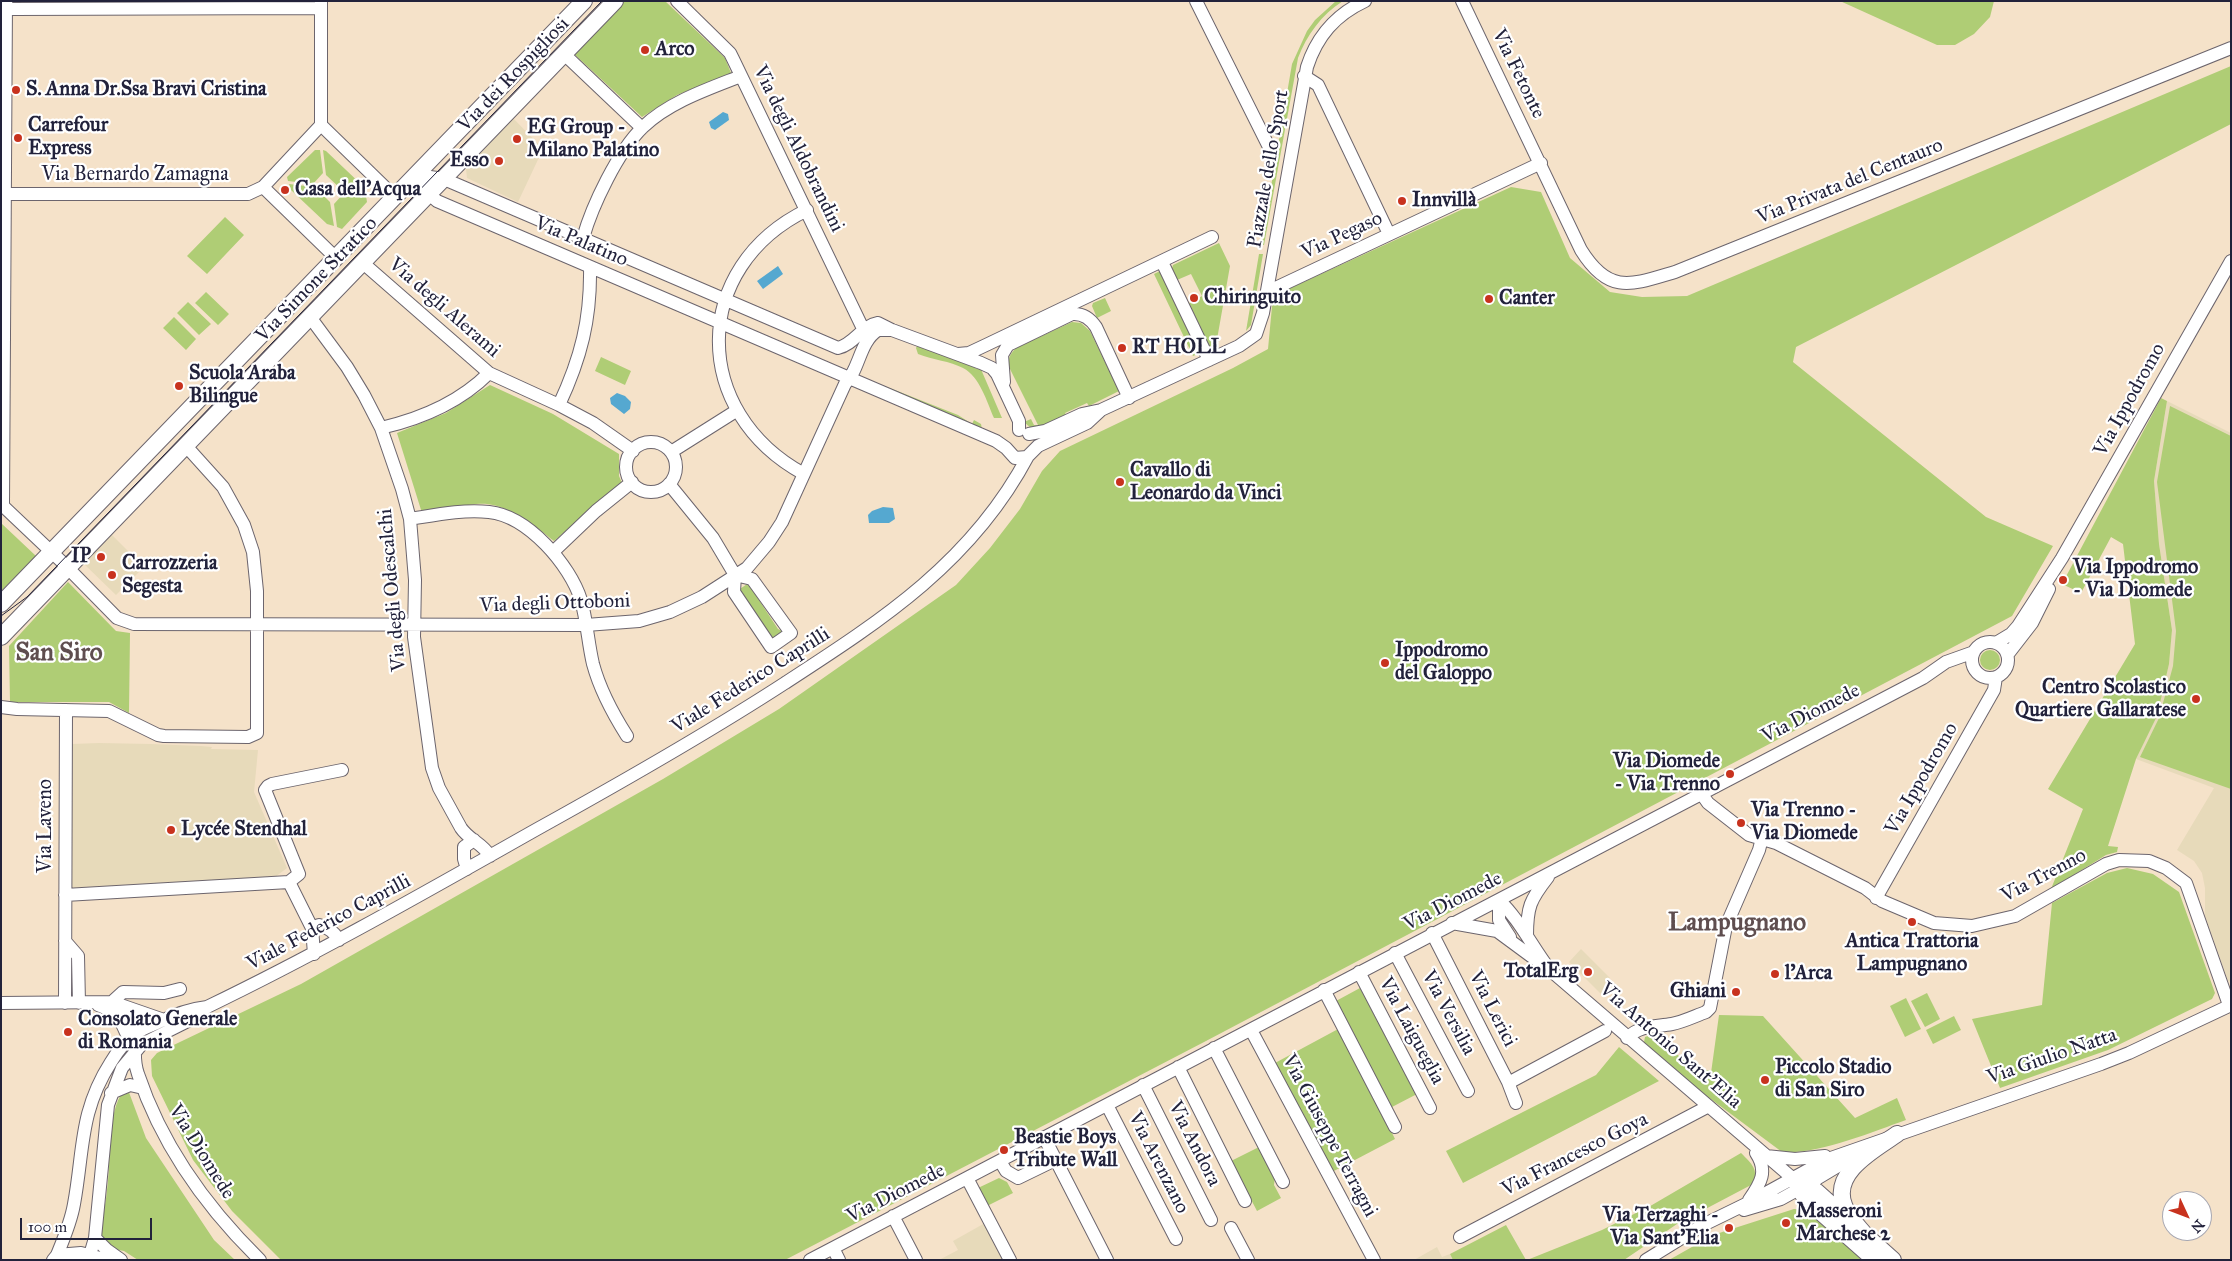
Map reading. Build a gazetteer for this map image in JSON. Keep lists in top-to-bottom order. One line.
{"streets":{"main road":["Via dei Rospigliosi","Via Simone Stratico","Via Antonio Sant'Elia"],"street":["Via Fetonte","Via degli Aldobrandini","Piazzale dello Sport","Via Bernardo Zamagna","Via Privata del Centauro","Via Pegaso","Via Palatino","Via degli Alerami","Via Ippodromo","Via degli Odescalchi","Via degli Ottoboni","Viale Federico Caprilli","Via Diomede","Via Laveno","Via Trenno","Via Lerici","Via Versilia","Via Laigueglia","Via Giulio Natta","Via Giuseppe Terragni","Via Andora","Via Francesco Goya","Via Arenzano"]},"crossings":[["Via Fetonte","Via Privata del Centauro"],["Via Fetonte","Via Pegaso"],["Via dei Rospigliosi","Via Palatino"],["Via dei Rospigliosi","Via Simone Stratico"],["Via degli Aldobrandini","Via Palatino"],["Piazzale dello Sport","Via Pegaso"],["Piazzale dello Sport","Viale Federico Caprilli"],["Via Privata del Centauro","Via Pegaso"],["Via Palatino","Via Simone Stratico"],["Via Palatino","Via degli Ottoboni"],["Via Simone Stratico","Via degli Alerami"],["Via Simone Stratico","Via degli Odescalchi"],["Via Simone Stratico","Via degli Ottoboni"],["Via Ippodromo","Via Diomede"],["Via Ippodromo","Via Trenno"],["Via degli Odescalchi","Via degli Ottoboni"],["Viale Federico Caprilli","Via Diomede"],["Via Diomede","Via Trenno"],["Via Diomede","Via Lerici"],["Via Diomede","Via Versilia"],["Via Diomede","Via Laigueglia"],["Via Diomede","Via Antonio Sant'Elia"],["Via Diomede","Via Giuseppe Terragni"],["Via Diomede","Via Andora"],["Via Diomede","Via Arenzano"],["Via Trenno","Via Giulio Natta"],["Via Antonio Sant'Elia","Via Giulio Natta"],["Via Antonio Sant'Elia","Via Francesco Goya"]],"districts":["San Siro","Lampugnano"],"places":["Arco","S. Anna Dr.Ssa Bravi Cristina","Carrefour Express","EG Group - Milano Palatino","Esso","Casa dell'Acqua","Innvillà","Chiringuito","Canter","RT HOLL","Scuola Araba Bilingue","Cavallo di Leonardo da Vinci","IP","Carrozzeria Segesta","Via Ippodromo - Via Diomede","Ippodromo del Galoppo","Centro Scolastico Quartiere Gallaratese","Via Diomede - Via Trenno","Via Trenno - Via Diomede","Lycée Stendhal","Antica Trattoria Lampugnano","TotalErg","l'Arca","Ghiani","Consolato Generale di Romania","Piccolo Stadio di San Siro","Beastie Boys Tribute Wall","Masseroni Marchese 2","Via Terzaghi - Via Sant'Elia"],"scale_bar":"100 m","north":"bottom right"}
